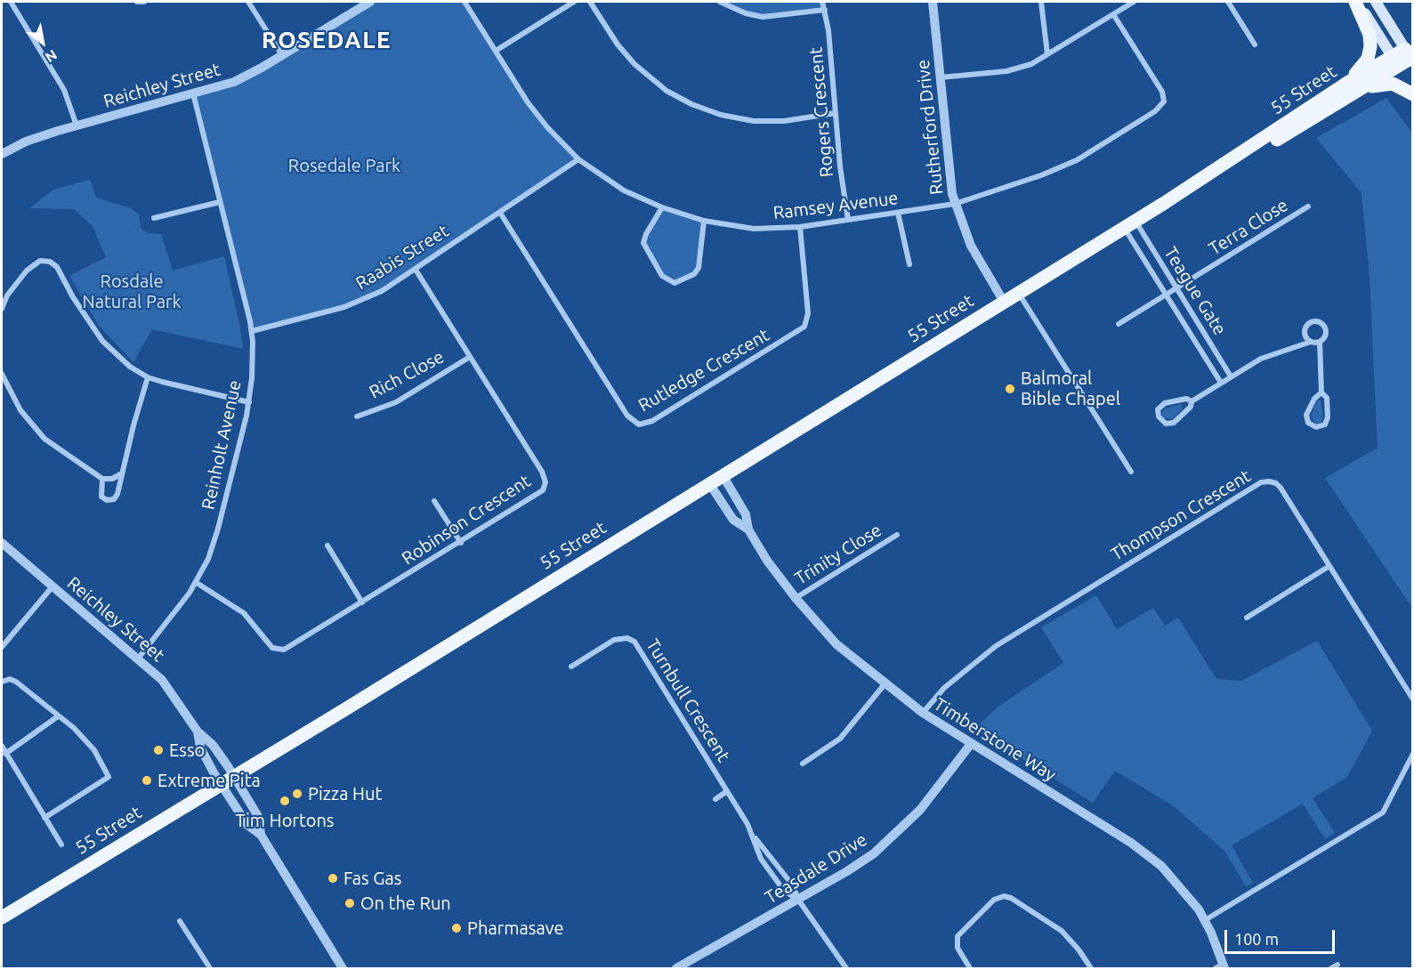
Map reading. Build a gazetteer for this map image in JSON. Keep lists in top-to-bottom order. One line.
{"streets":{"main road":["55 Street"],"street":["Reichley Street","Rogers Crescent","Rutherford Drive","Ramsey Avenue","Terra Close","Raabis Street","Teague Gate","Rutledge Crescent","Rich Close","Reinholt Avenue","Thompson Crescent","Robinson Crescent","Trinity Close","Turnbull Crescent","Timberstone Way","Teasdale Drive"]},"crossings":[["Reichley Street","55 Street"],["Reichley Street","Reinholt Avenue"],["55 Street","Rutherford Drive"],["55 Street","Teague Gate"],["55 Street","Timberstone Way"],["Rogers Crescent","Ramsey Avenue"],["Rutherford Drive","Ramsey Avenue"],["Ramsey Avenue","Raabis Street"],["Ramsey Avenue","Rutledge Crescent"],["Terra Close","Teague Gate"],["Raabis Street","Rutledge Crescent"],["Raabis Street","Reinholt Avenue"],["Raabis Street","Robinson Crescent"],["Rich Close","Robinson Crescent"],["Reinholt Avenue","Robinson Crescent"],["Thompson Crescent","Timberstone Way"],["Trinity Close","Timberstone Way"],["Turnbull Crescent","Teasdale Drive"],["Timberstone Way","Teasdale Drive"]],"districts":["ROSEDALE"],"parks":["Rosedale Park","Rosdale Natural Park"],"places":["Balmoral Bible Chapel","Esso","Extreme Pita","Pizza Hut","Tim Hortons","Fas Gas","On the Run","Pharmasave"],"scale_bar":"100 m","north":"bottom right"}
